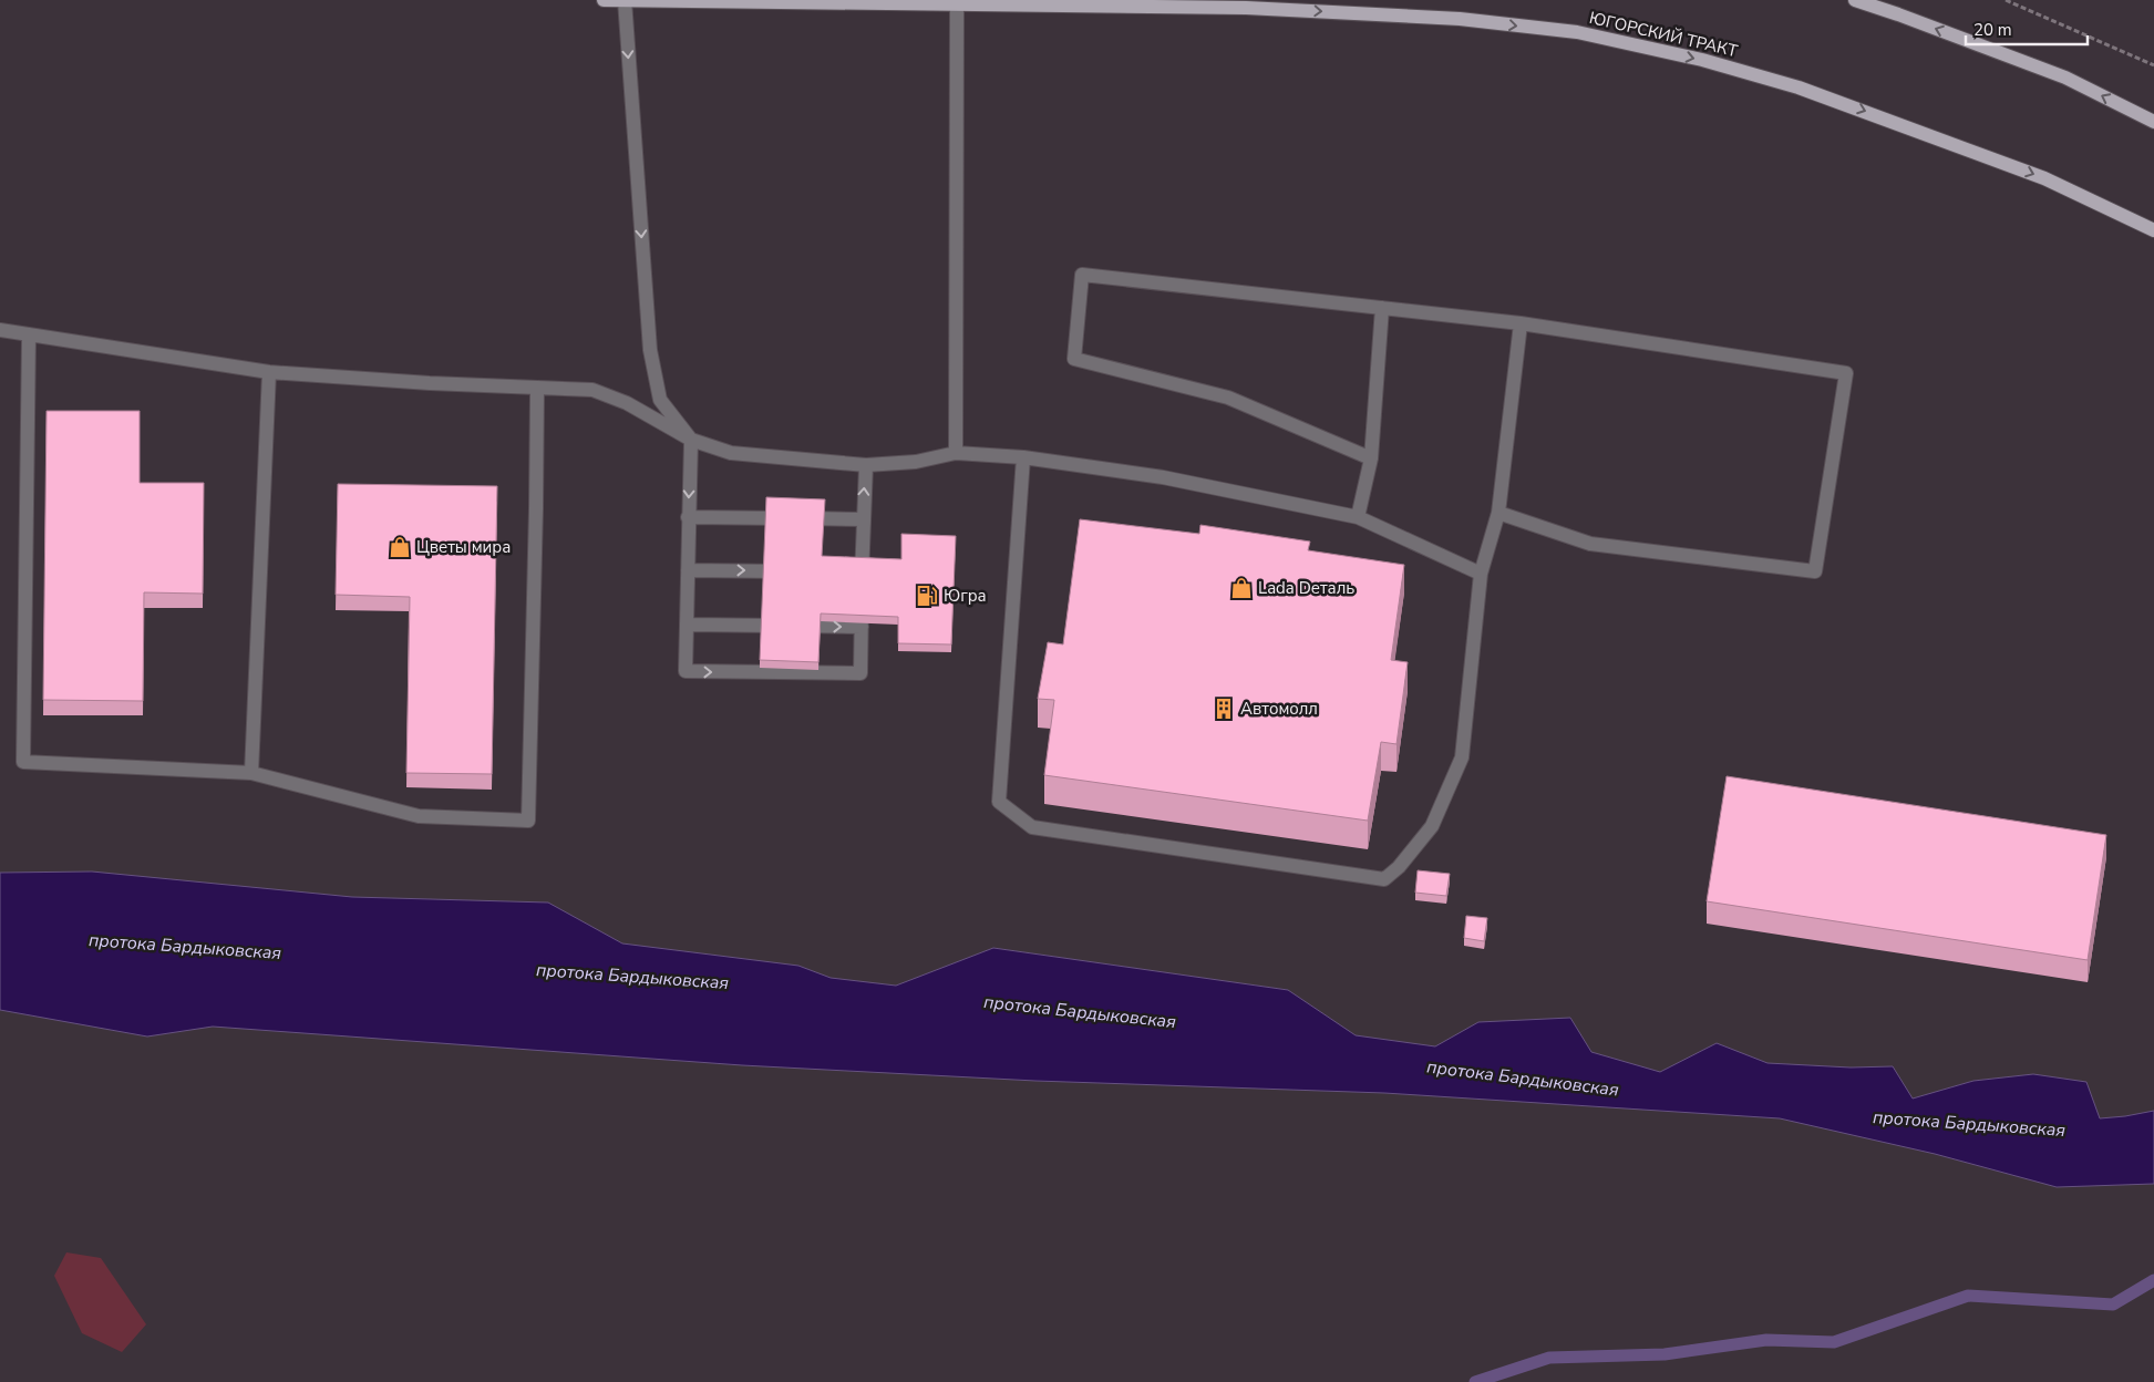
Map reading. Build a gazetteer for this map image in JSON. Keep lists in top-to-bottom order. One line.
{"streets":{"main road":["ЮГОРСКИЙ ТРАКТ"]},"one_way":["ЮГОРСКИЙ ТРАКТ"],"water":["протока Бардыковская"],"places":{"shop":["Цветы мира","Lada Dеталь"],"fuel station":["Югра"],"building":["Автомолл"]},"scale_bar":"20 m"}
